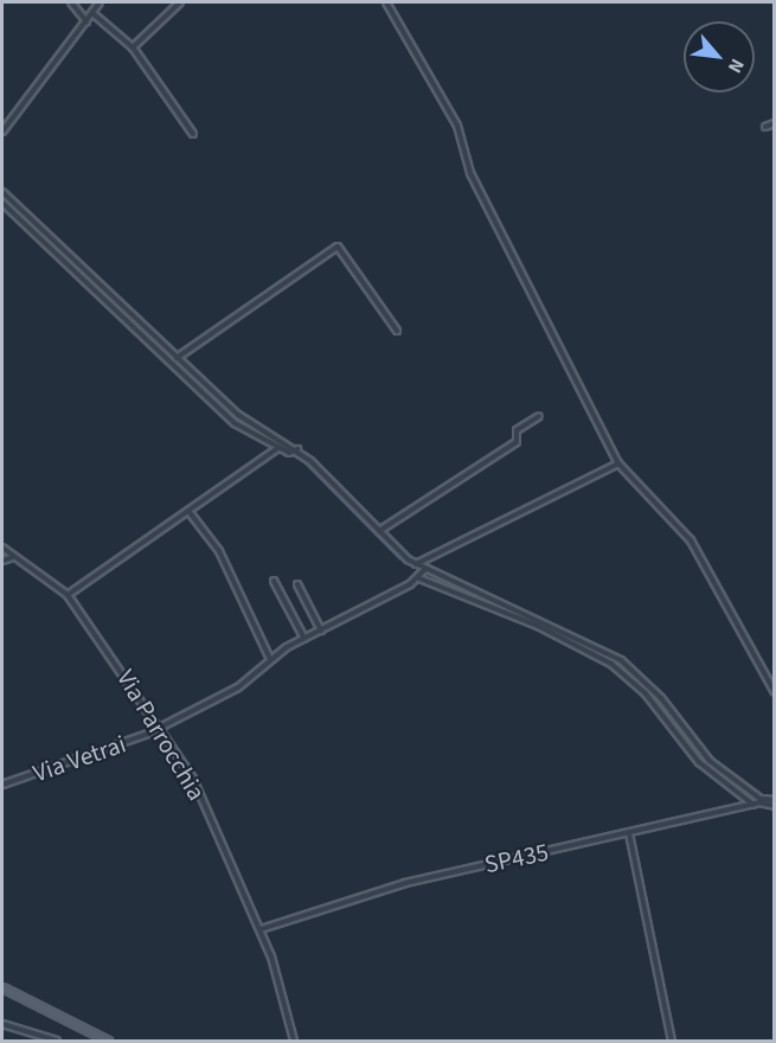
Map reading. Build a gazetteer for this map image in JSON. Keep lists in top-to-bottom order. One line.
{"streets":{"street":["Via Parrocchia","Via Vetrai","SP435"]},"crossings":[["Via Parrocchia","Via Vetrai"],["Via Parrocchia","SP435"]],"north":"bottom right"}
